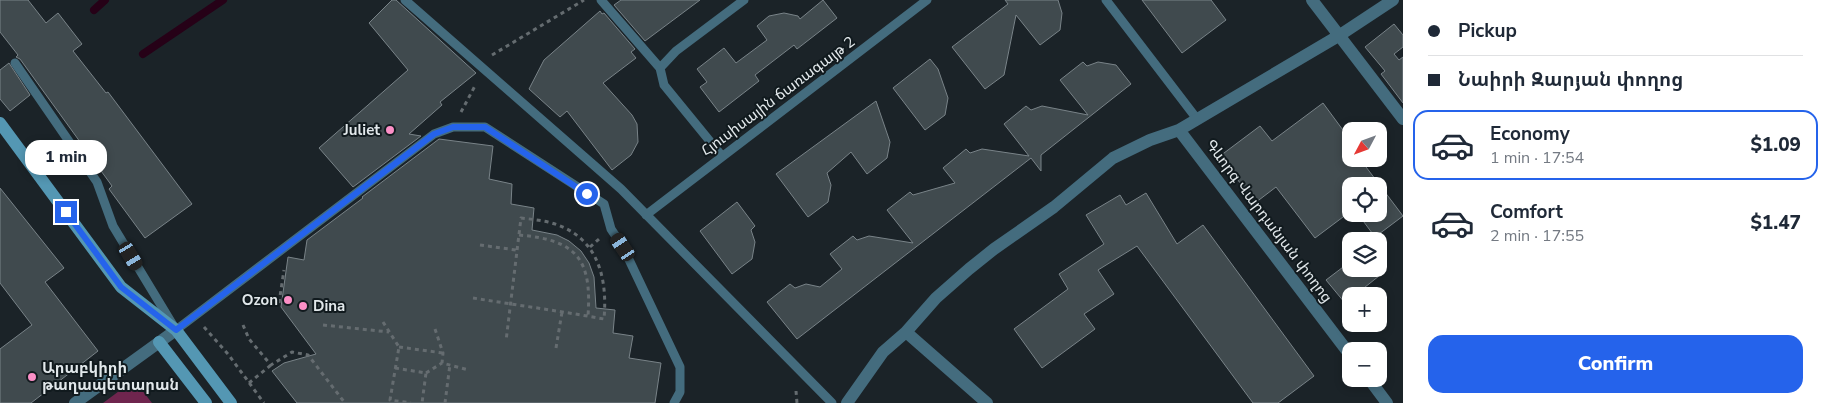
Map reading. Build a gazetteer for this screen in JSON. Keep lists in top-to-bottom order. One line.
{"streets":{"street":["Գևորգ Վարդանյան փողոց"],"lane":["Հյուսիսային ճառագայթ 2"]},"places":["Juliet","Ozon","Dina","Արաբկիրի թաղապետարան"],"north":"bottom left","page":{"banner":["Pickup","Նաիրի Զարյան փողոց"],"list":[{"name":"Economy","note":"1 min · 17:54","value":"$1.09"},{"name":"Comfort","note":"2 min · 17:55","value":"$1.47"}],"map_buttons":["+","−"],"bubble":"1 min","buttons":"Confirm"}}
